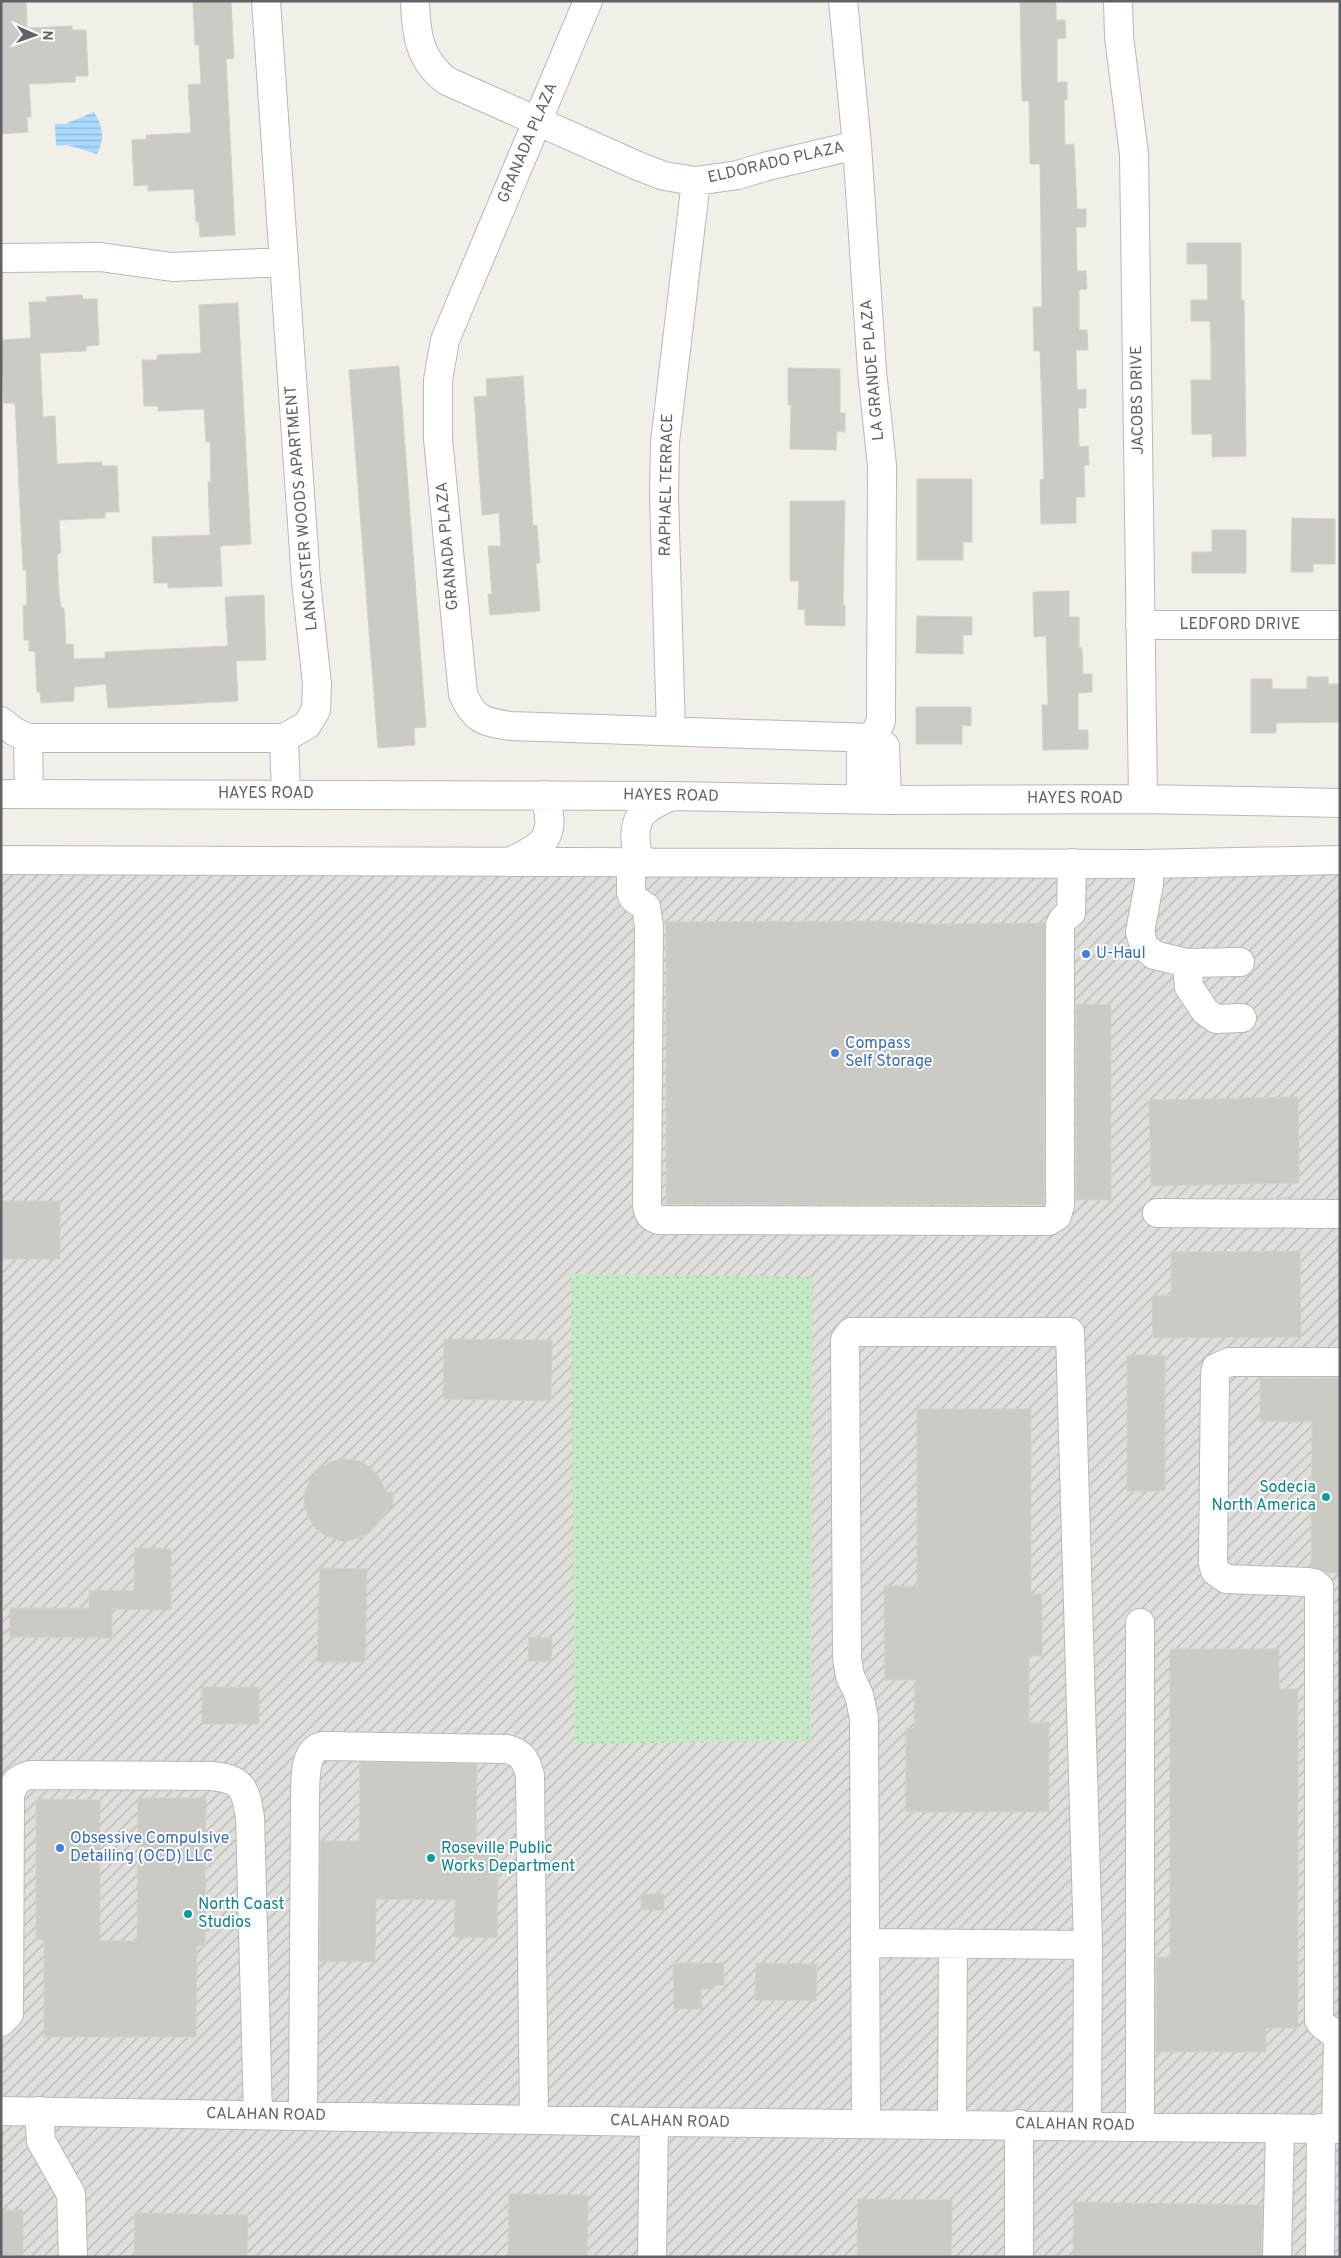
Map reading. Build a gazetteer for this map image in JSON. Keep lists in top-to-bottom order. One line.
{"streets":{"street":["GRANADA PLAZA","ELDORADO PLAZA","LA GRANDE PLAZA","JACOBS DRIVE","RAPHAEL TERRACE","LANCASTER WOODS APARTMENT","LEDFORD DRIVE","HAYES ROAD","CALAHAN ROAD"]},"crossings":[["GRANADA PLAZA","ELDORADO PLAZA"],["GRANADA PLAZA","LA GRANDE PLAZA"],["GRANADA PLAZA","RAPHAEL TERRACE"],["ELDORADO PLAZA","LA GRANDE PLAZA"],["ELDORADO PLAZA","RAPHAEL TERRACE"],["JACOBS DRIVE","LEDFORD DRIVE"],["JACOBS DRIVE","HAYES ROAD"]],"places":["U-Haul","Compass Self Storage","Sodecia North America","Obsessive Compulsive Detailing (OCD) LLC","Roseville Public Works Department","North Coast Studios"],"north":"right"}
